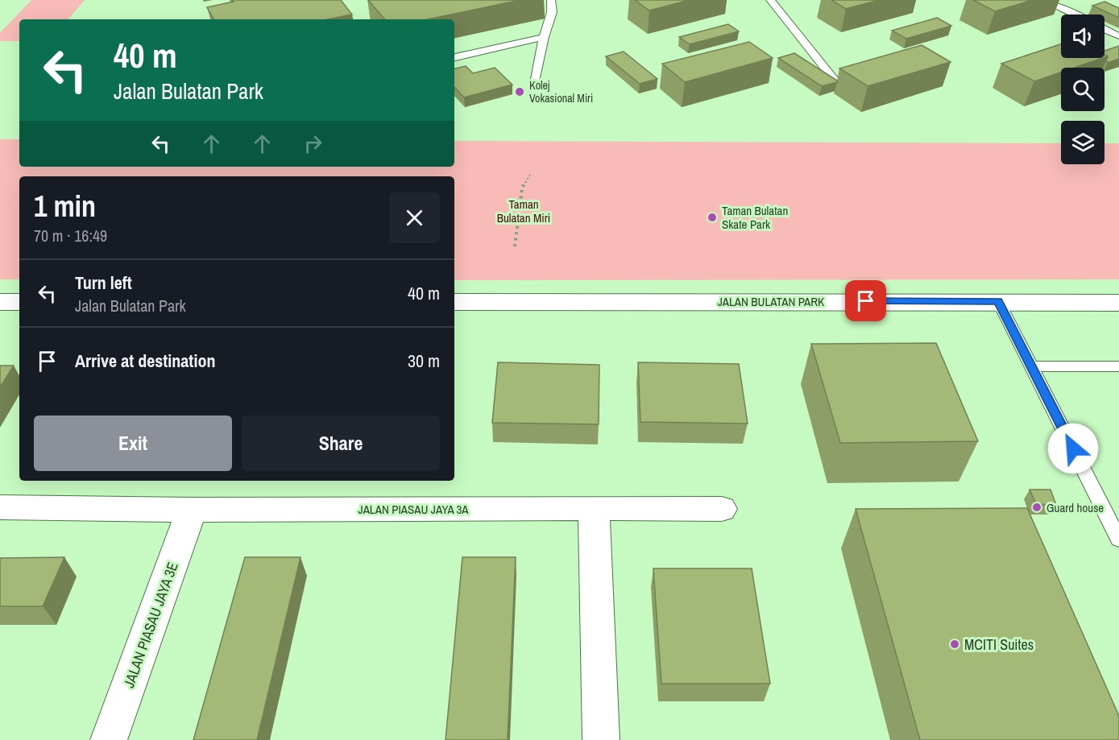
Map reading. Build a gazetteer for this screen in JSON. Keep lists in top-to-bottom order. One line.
{"streets":{"street":["JALAN BULATAN PARK","JALAN PIASAU JAYA 3A","JALAN PIASAU JAYA 3E"]},"crossings":[["JALAN PIASAU JAYA 3A","JALAN PIASAU JAYA 3E"]],"parks":["Taman Bulatan Miri"],"places":["Kolej Vokasional Miri","Taman Bulatan Skate Park","Guard house","MCITI Suites"],"page":{"turn":["40 m","Jalan Bulatan Park"],"heading":["1 min","70 m · 16:49"],"list":[{"name":"Turn left","note":"Jalan Bulatan Park","value":"40 m"},{"name":"Arrive at destination","value":"30 m"}],"buttons":["Exit","Share"]}}
